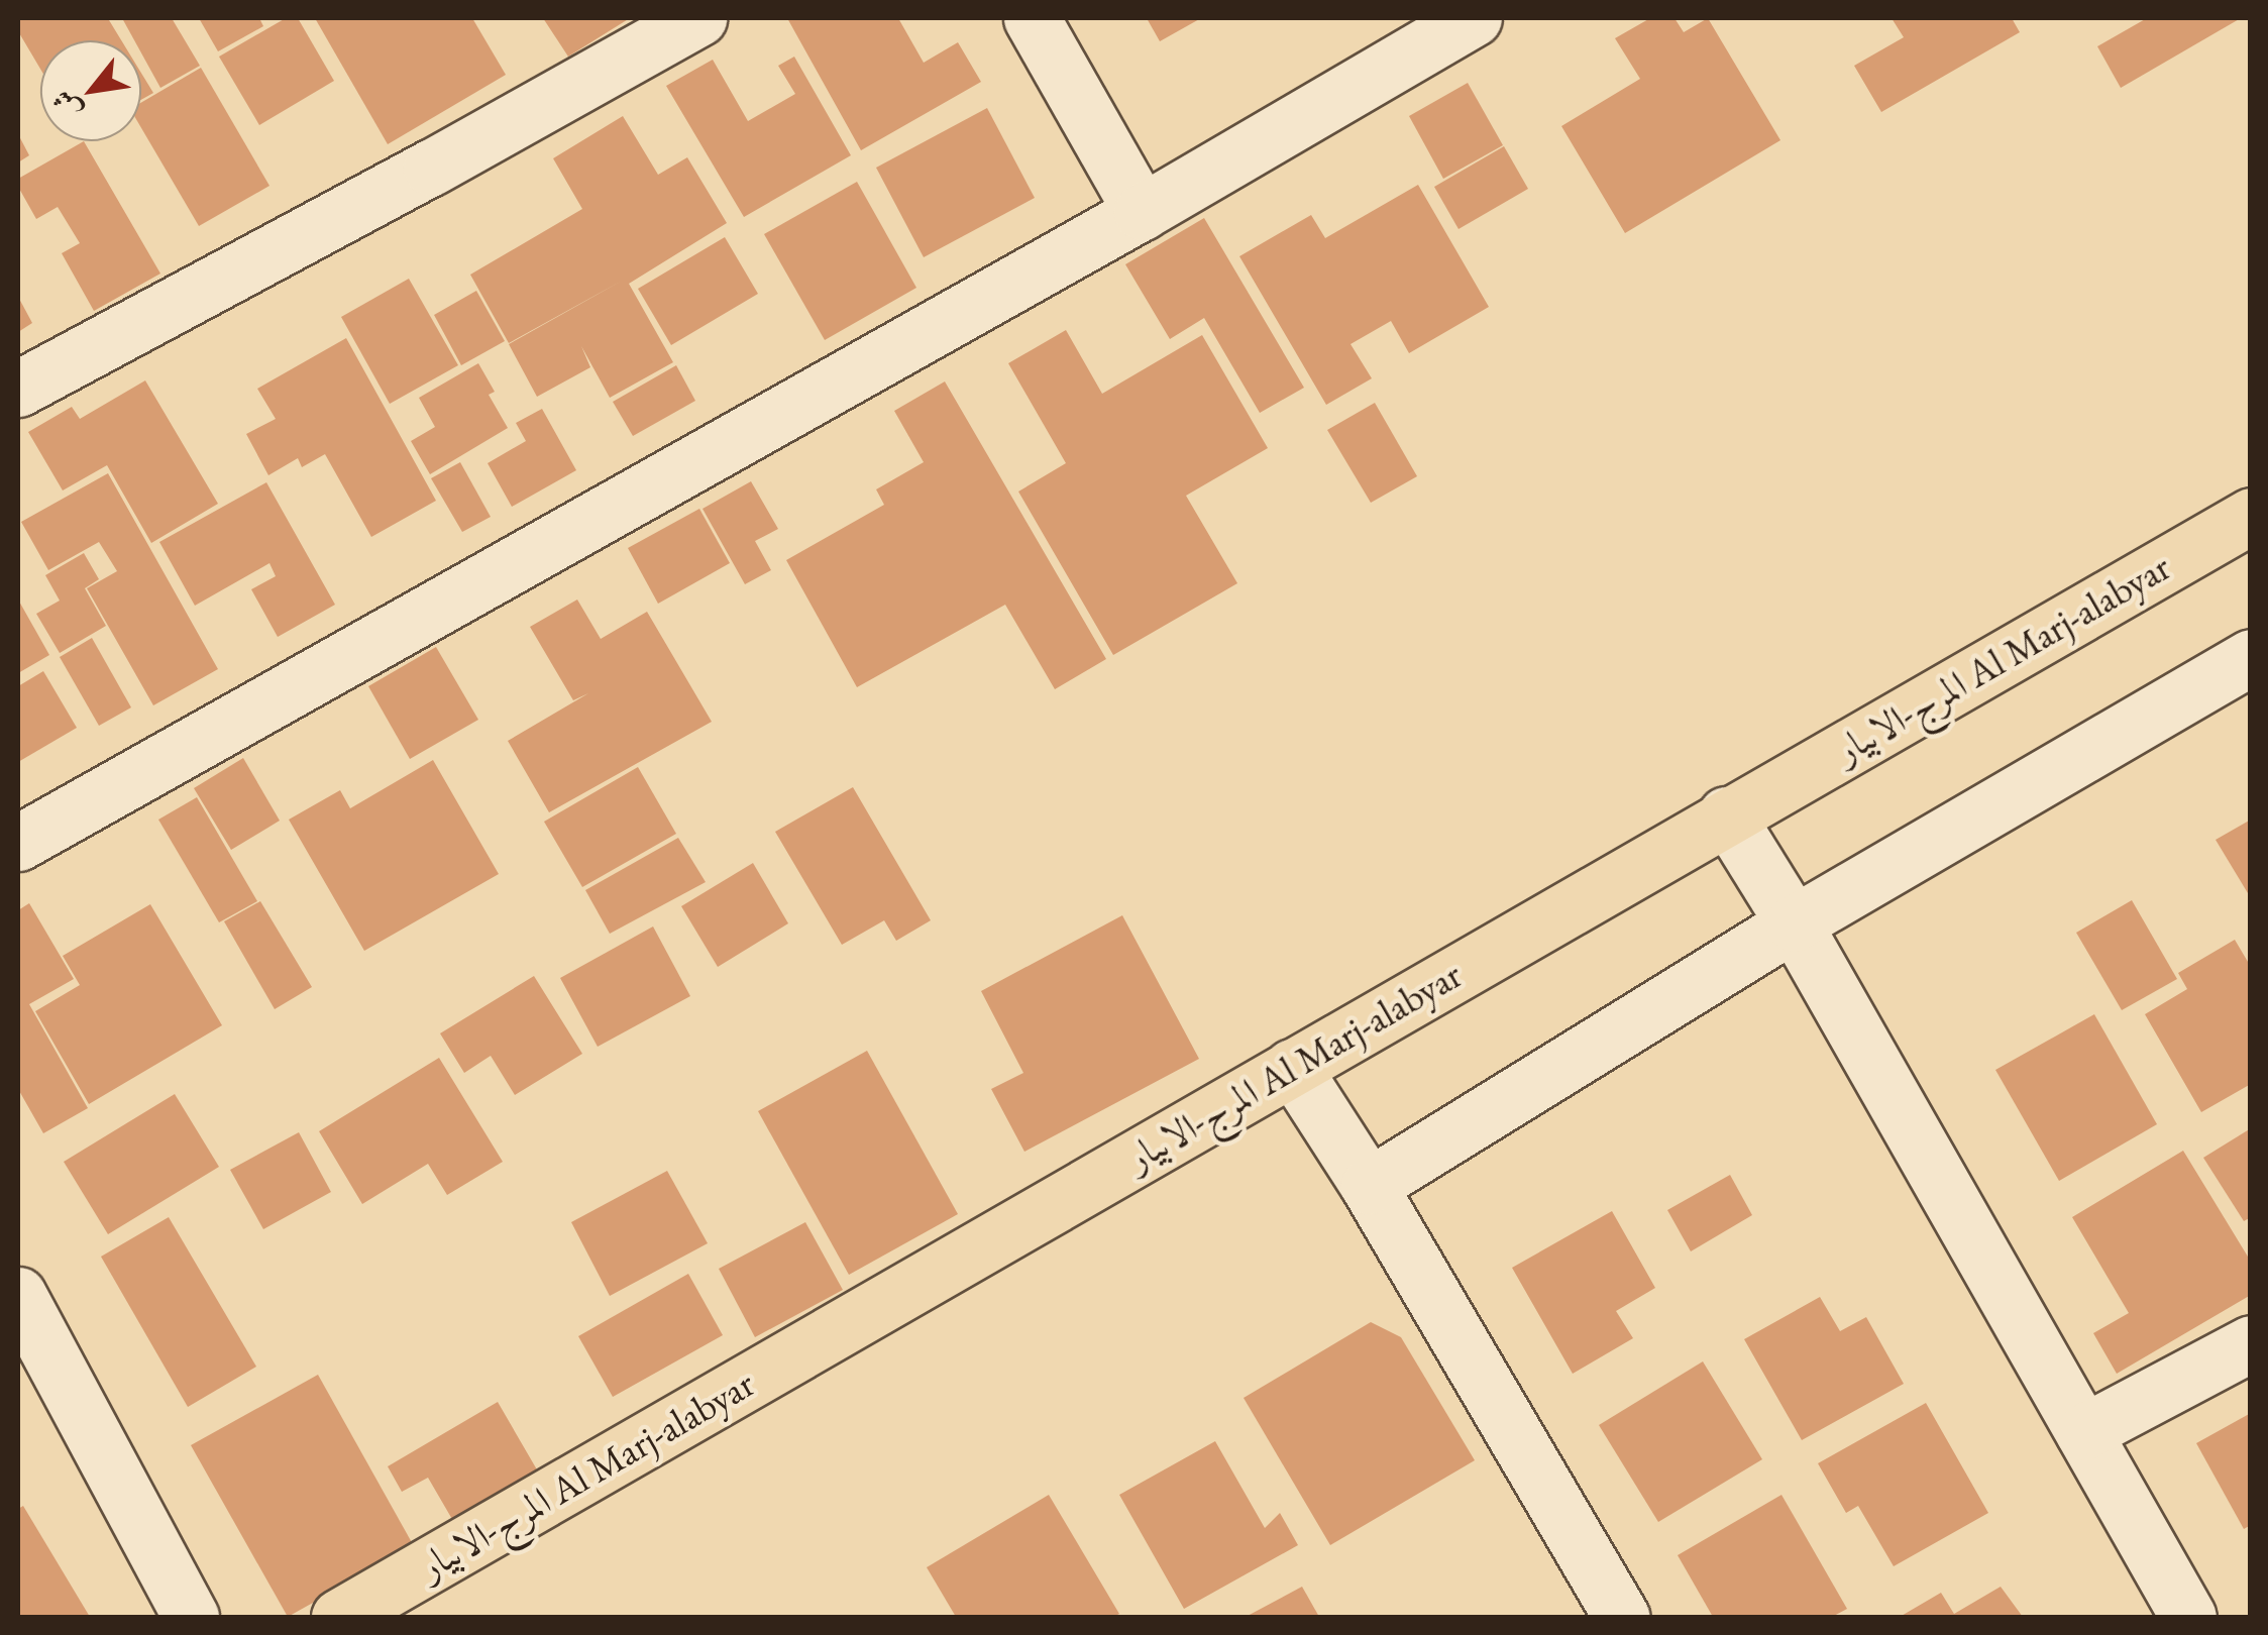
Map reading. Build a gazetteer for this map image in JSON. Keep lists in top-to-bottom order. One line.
{"streets":{"main road":["المرج-الابيار Al Marj-alabyar"]},"north":"bottom left"}
